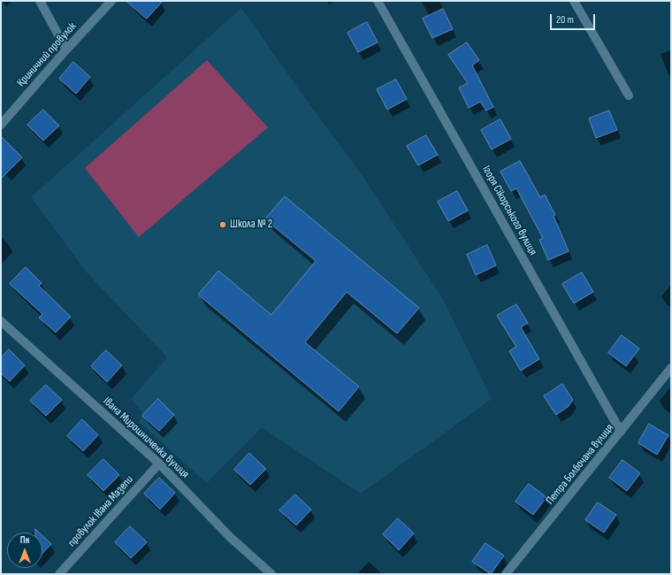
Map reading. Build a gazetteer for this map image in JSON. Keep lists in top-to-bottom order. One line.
{"streets":{"street":["Криничний провулок","Ігоря Сікорського вулиця","Івана Мирошниченка вулиця","Петра Болбочана вулиця","провулок Івана Мазепи"]},"crossings":[["Ігоря Сікорського вулиця","Петра Болбочана вулиця"],["Івана Мирошниченка вулиця","провулок Івана Мазепи"]],"places":["Школа № 2"],"scale_bar":"20 m","north":"top"}
